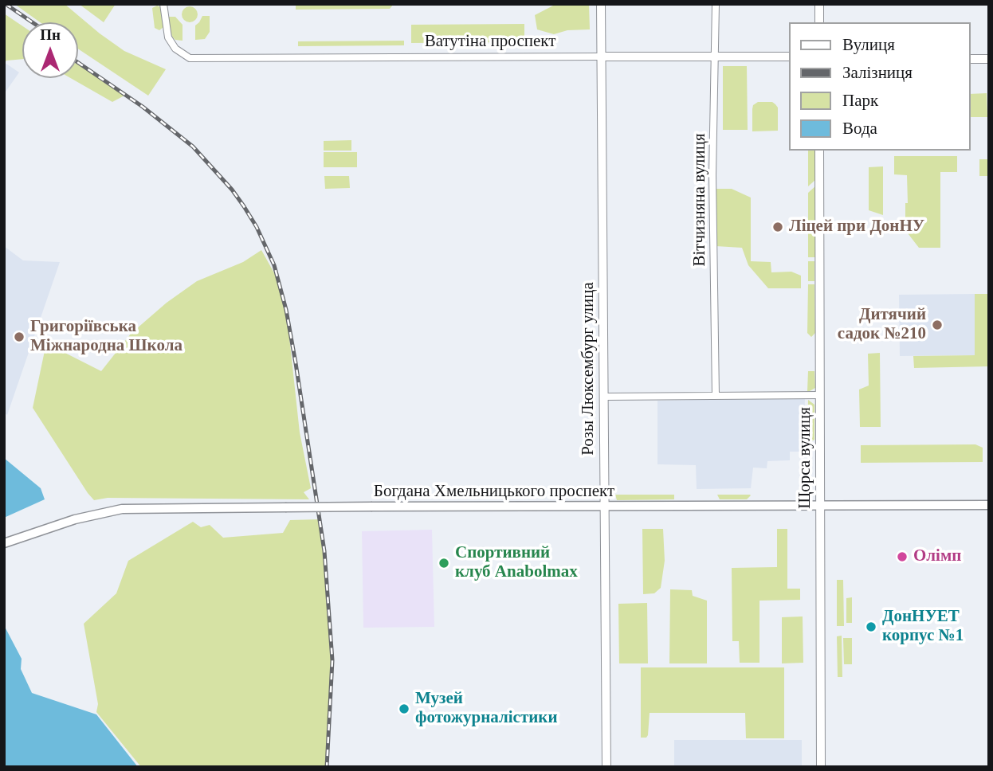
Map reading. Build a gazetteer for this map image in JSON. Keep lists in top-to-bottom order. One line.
{"streets":{"main road":["Богдана Хмельницького проспект"],"street":["Ватутіна проспект","Вітчизняна вулиця","Розы Люксембург улица","Щорса вулиця"]},"crossings":[["Ватутіна проспект","Вітчизняна вулиця"],["Ватутіна проспект","Розы Люксембург улица"],["Розы Люксембург улица","Богдана Хмельницького проспект"],["Щорса вулиця","Богдана Хмельницького проспект"]],"places":["Ліцей при ДонНУ","Дитячий садок №210","Григоріївська Міжнародна Школа","Олімп","Спортивний клуб Anabolmax","ДонНУЕТ корпус №1","Музей фотожурналістики"],"legend":["Вулиця","Залізниця","Парк","Вода"],"north":"top"}
